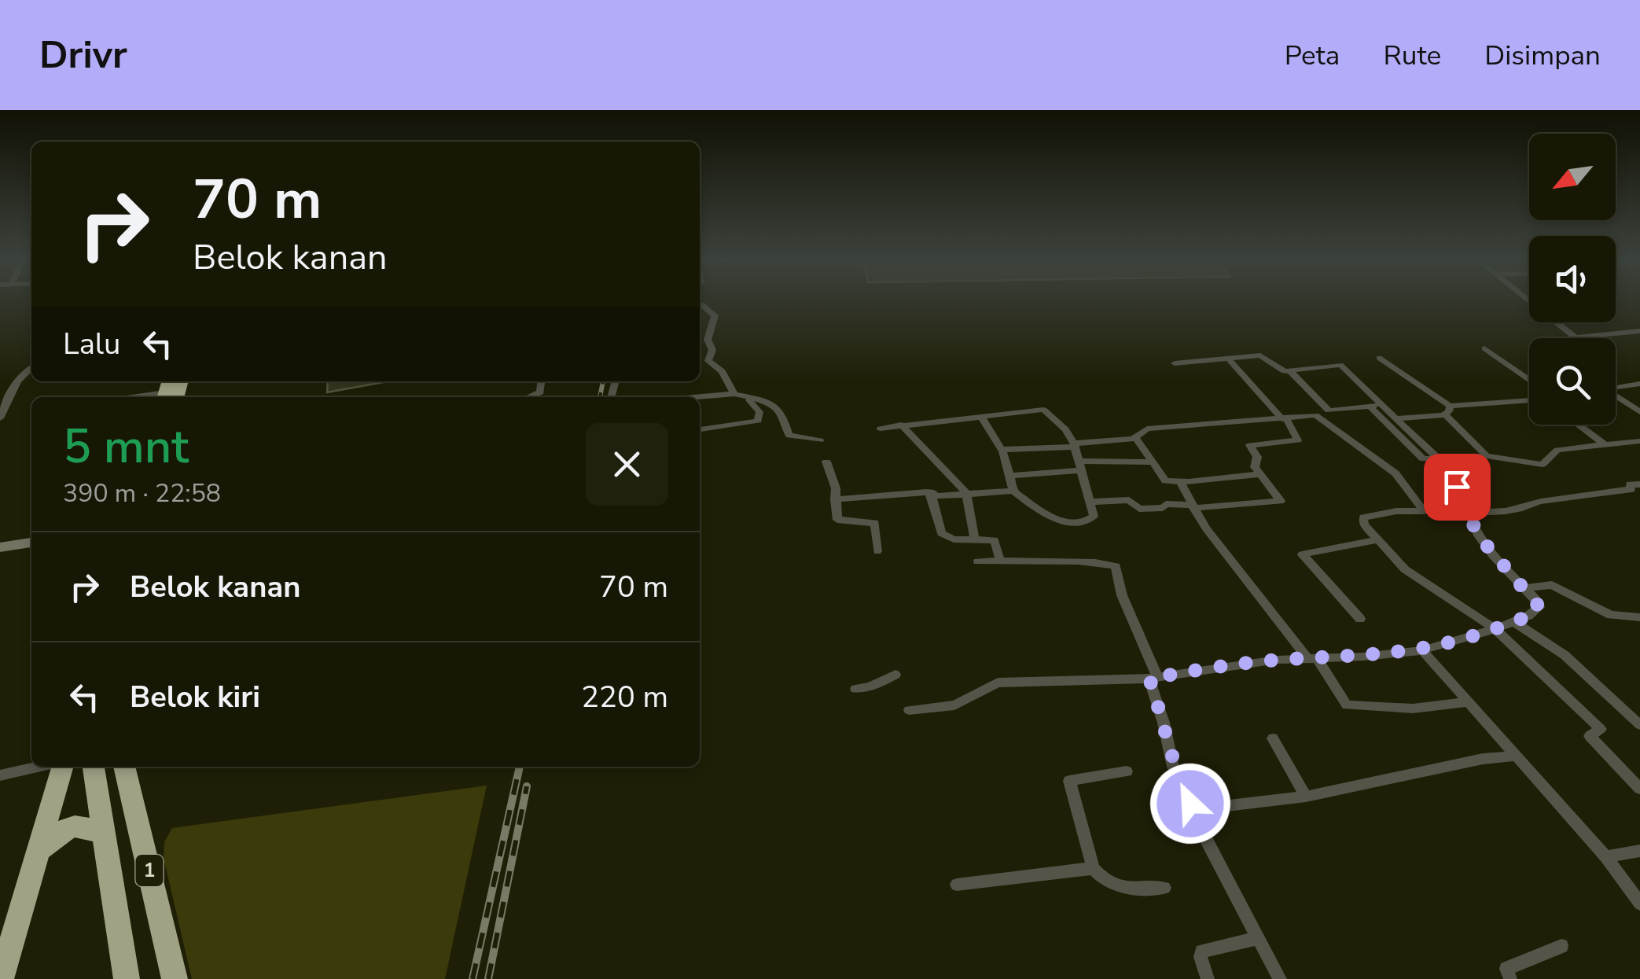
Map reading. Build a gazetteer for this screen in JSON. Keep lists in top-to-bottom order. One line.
{"streets":{"highway":["1"]},"north":"bottom left","page":{"header":"Drivr","nav":["Peta","Rute","Disimpan"],"turn":["70 m","Belok kanan"],"then":"Lalu","heading":["5 mnt","390 m · 22:58"],"list":[{"name":"Belok kanan","value":"70 m"},{"name":"Belok kiri","value":"220 m"}]}}
